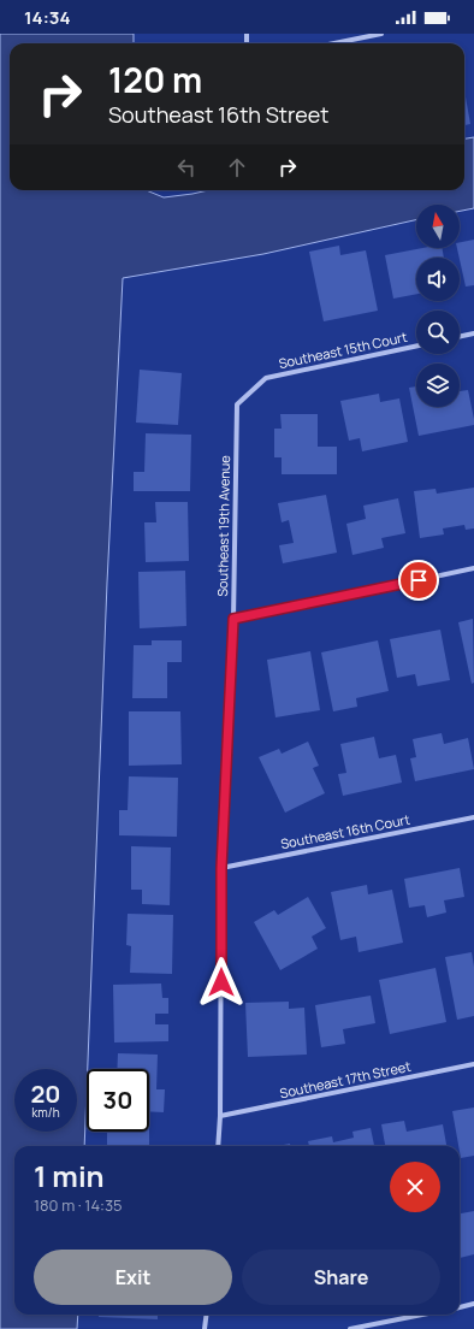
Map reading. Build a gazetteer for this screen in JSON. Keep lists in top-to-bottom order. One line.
{"streets":{"street":["Southeast 15th Court","Southeast 19th Avenue","Southeast 16th Court","Southeast 17th Street"]},"crossings":[["Southeast 15th Court","Southeast 19th Avenue"],["Southeast 19th Avenue","Southeast 16th Court"],["Southeast 19th Avenue","Southeast 17th Street"]],"north":"top","page":{"status":"14:34","turn":["120 m","Southeast 16th Street"],"speed":"20 km/h","limit":"30","heading":["1 min","180 m · 14:35"],"buttons":["Exit","Share"]}}
